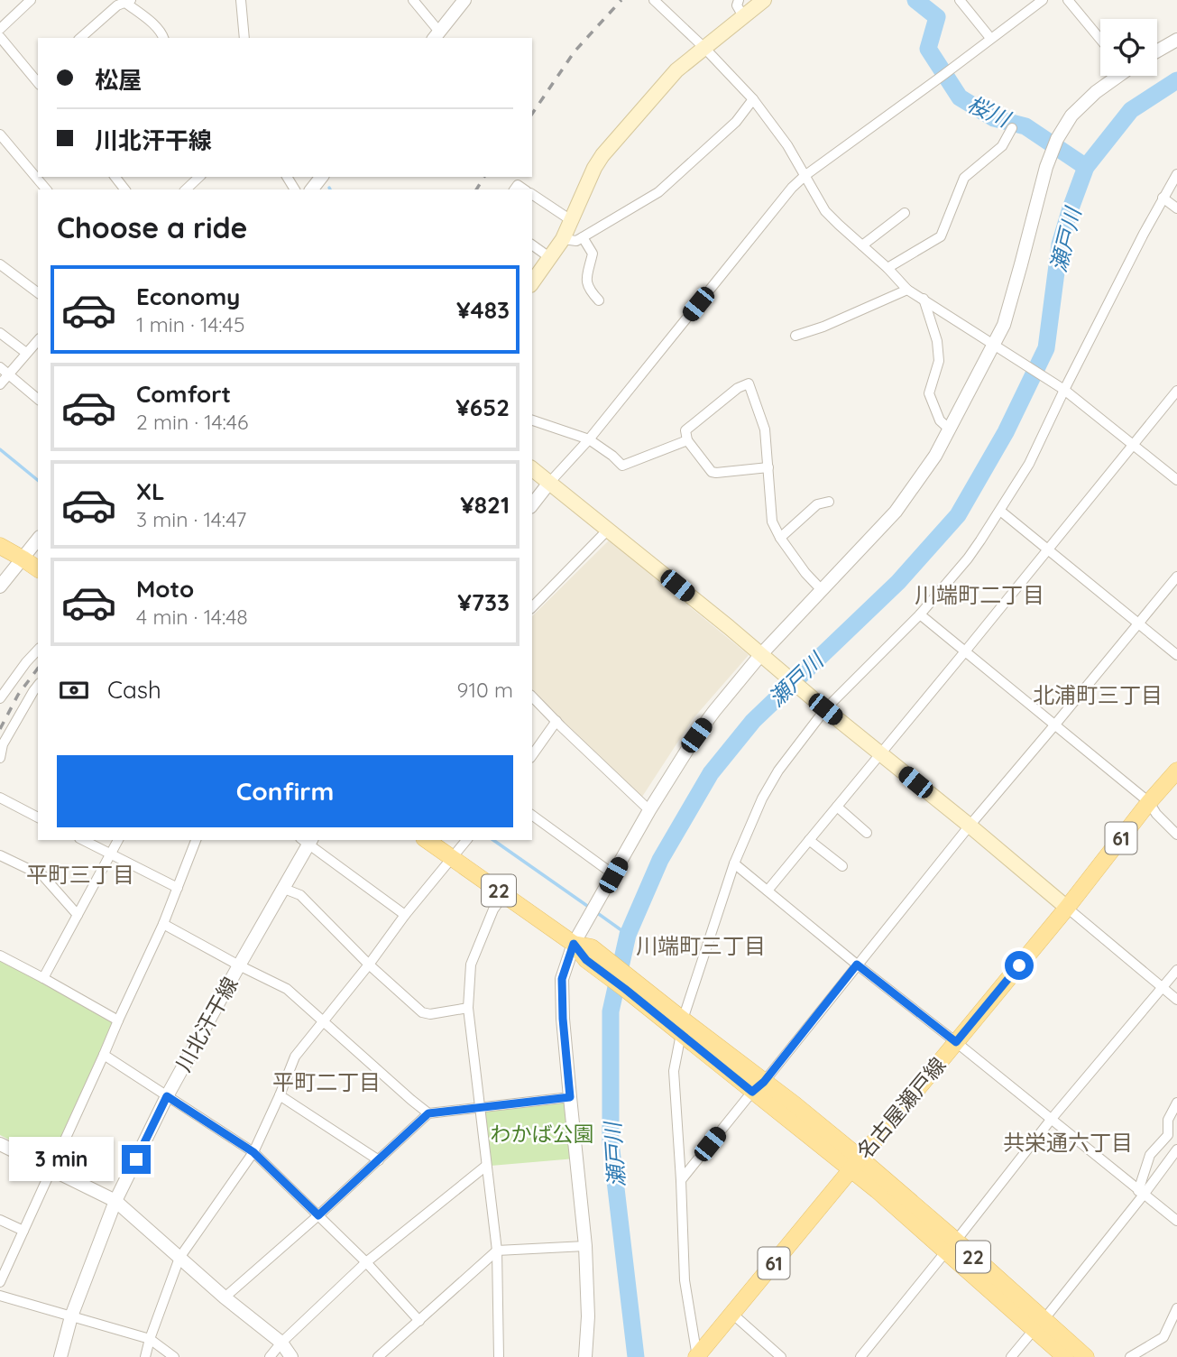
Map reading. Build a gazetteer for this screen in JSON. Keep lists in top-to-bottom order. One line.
{"streets":{"main road":["61","22","名古屋瀬戸線"],"street":["川北汗干線"]},"crossings":[["22","名古屋瀬戸線"]],"districts":["川端町二丁目","北浦町三丁目","平町三丁目","川端町三丁目","平町二丁目","共栄通六丁目"],"water":["桜川","瀬戸川"],"parks":["わかば公園"],"page":{"banner":["松屋","川北汗干線"],"heading":"Choose a ride","list":[{"name":"Economy","note":"1 min · 14:45","value":"¥483"},{"name":"Comfort","note":"2 min · 14:46","value":"¥652"},{"name":"XL","note":"3 min · 14:47","value":"¥821"},{"name":"Moto","note":"4 min · 14:48","value":"¥733"}],"pay":["Cash","910 m"],"buttons":"Confirm","bubble":"3 min"}}
